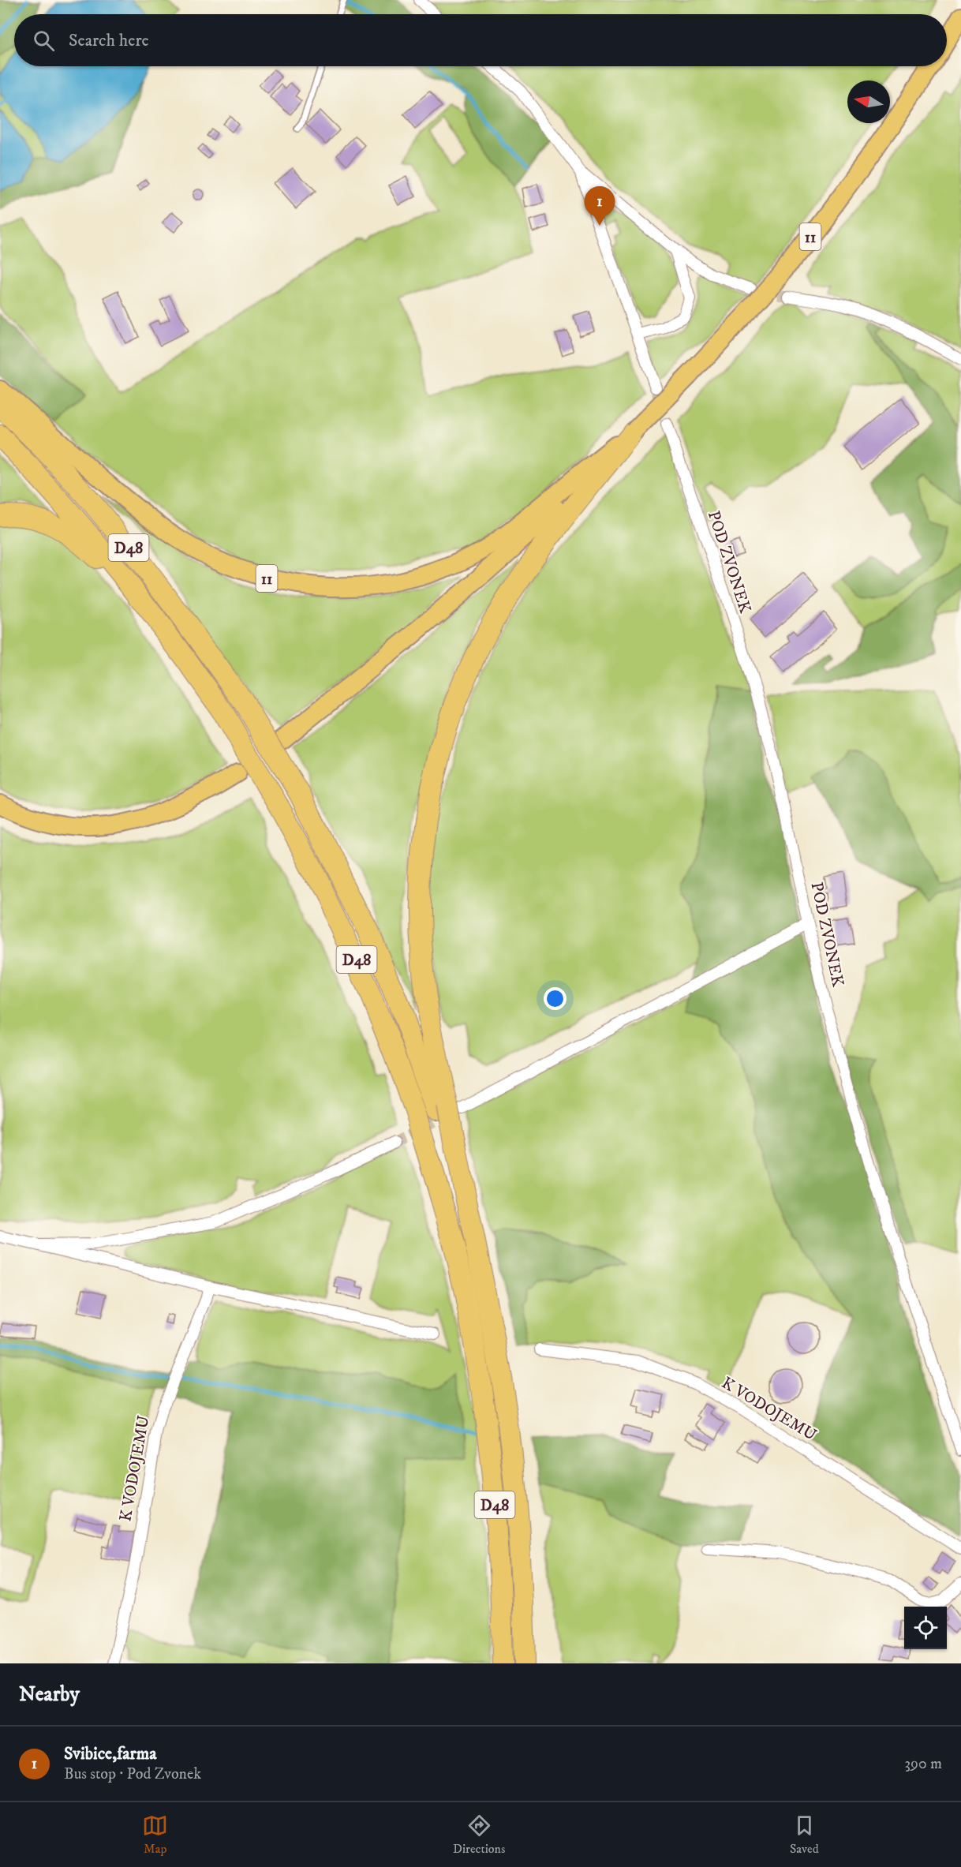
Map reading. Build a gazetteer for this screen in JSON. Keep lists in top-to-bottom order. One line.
{"streets":{"highway":["D48"],"main road":["11"],"street":["POD ZVONEK","K VODOJEMU"]},"north":"left","page":{"search":"Search here","pins":"1","heading":"Nearby","list":[{"mark":"1","name":"Svibice,farma","note":"Bus stop · Pod Zvonek","value":"390 m"}],"nav":["Map","Directions","Saved"]}}
